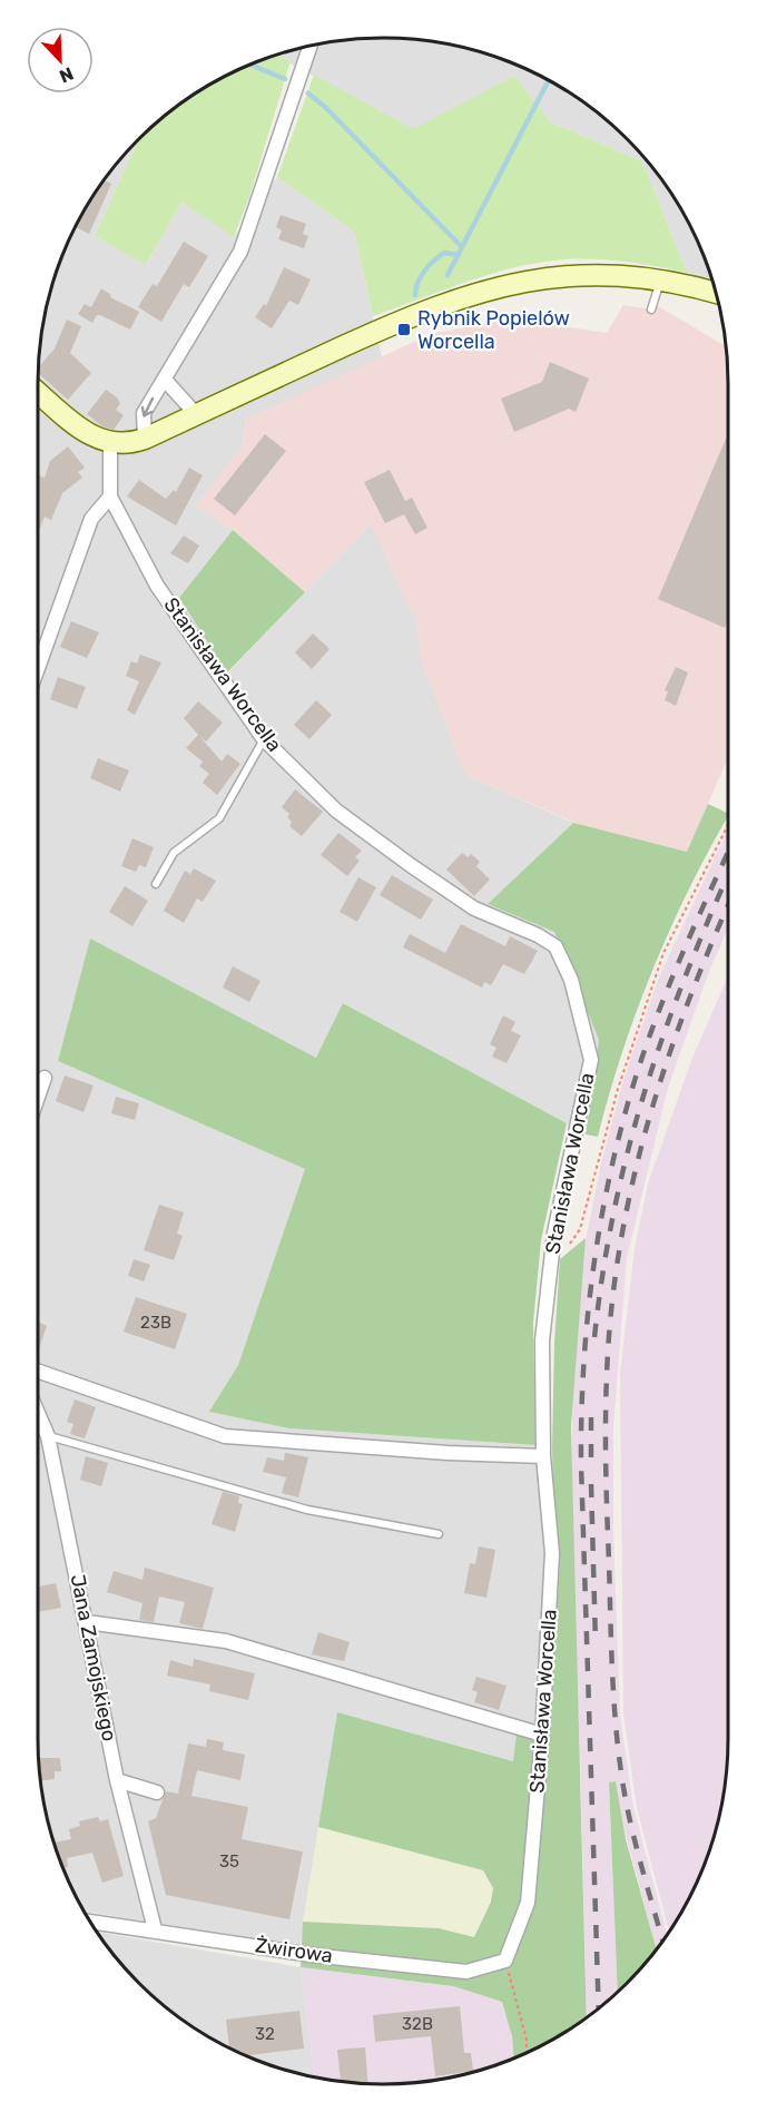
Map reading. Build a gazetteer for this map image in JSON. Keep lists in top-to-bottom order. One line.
{"streets":{"street":["Stanisława Worcella","Jana Zamojskiego","Żwirowa"]},"crossings":[["Stanisława Worcella","Żwirowa"],["Jana Zamojskiego","Żwirowa"]],"places":{"transit":["Rybnik Popielów Worcella"]},"house_numbers":["23B","35","32B","32"],"north":"bottom right"}
